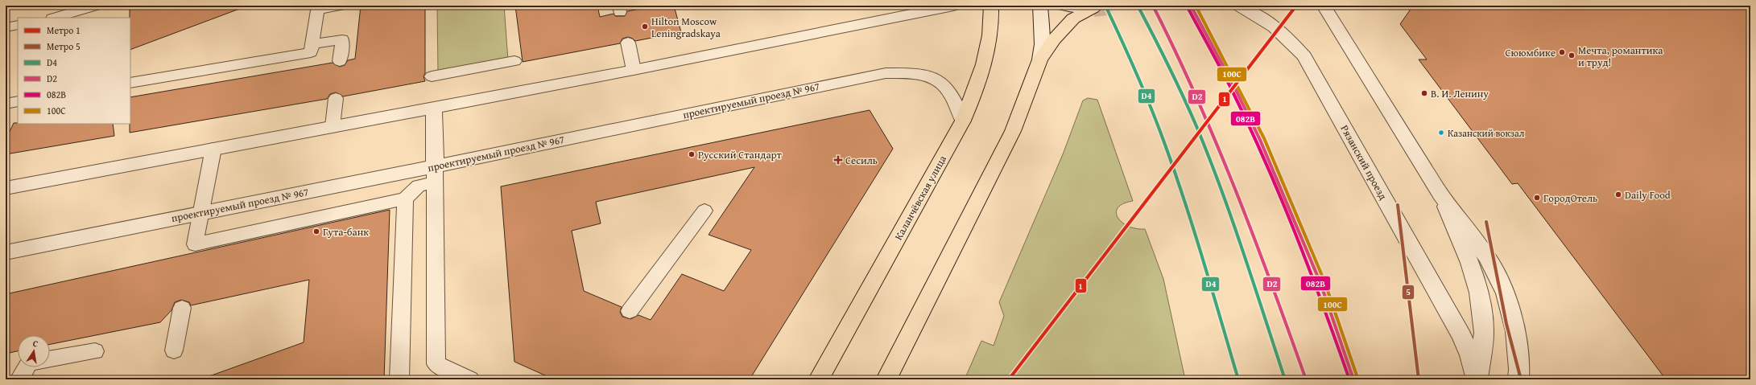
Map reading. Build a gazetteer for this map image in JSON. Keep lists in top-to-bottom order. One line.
{"streets":{"main road":["Каланчёвская улица"],"street":["проектируемый проезд № 967","Рязанский проезд"]},"crossings":[["проектируемый проезд № 967","Каланчёвская улица"]],"places":{"other":["Hilton Moscow Leningradskaya","Сююмбике","Мечта, романтика и труд!","В. И. Ленину","Казанский вокзал","Русский Стандарт","Daily Food","ГородОтель","Гута-банк"],"health":["Сесиль"]},"lines":["metro line 1","transit line D4","transit line D2","transit line 100C","transit line 082В","metro line 5"],"legend":["Метро 1","Метро 5","D4","D2","082В","100C"],"north":"top"}
